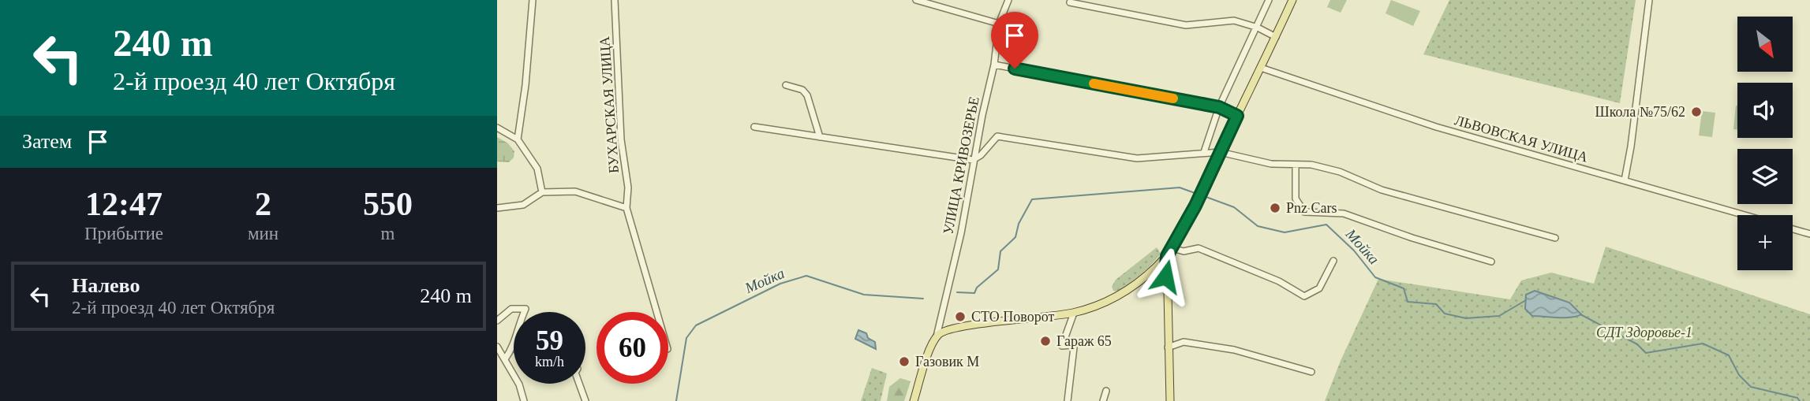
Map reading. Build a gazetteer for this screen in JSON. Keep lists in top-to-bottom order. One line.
{"streets":{"main road":["УЛИЦА КРИВОЗЕРЬЕ"],"street":["БУХАРСКАЯ УЛИЦА","ЛЬВОВСКАЯ УЛИЦА"]},"water":["Мойка"],"parks":["СДТ Здоровье-1"],"places":["Школа №75/62","Pnz Cars","СТО Поворот","Гараж 65","Газовик М"],"north":"bottom right","page":{"turn":["240 m","2-й проезд 40 лет Октября"],"map_buttons":"+","then":"Затем","eta":["12:47","Прибытие","2","мин","550","m"],"list":[{"name":"Налево","note":"2-й проезд 40 лет Октября","value":"240 m"}],"speed":"59 km/h","limit":"60"}}
